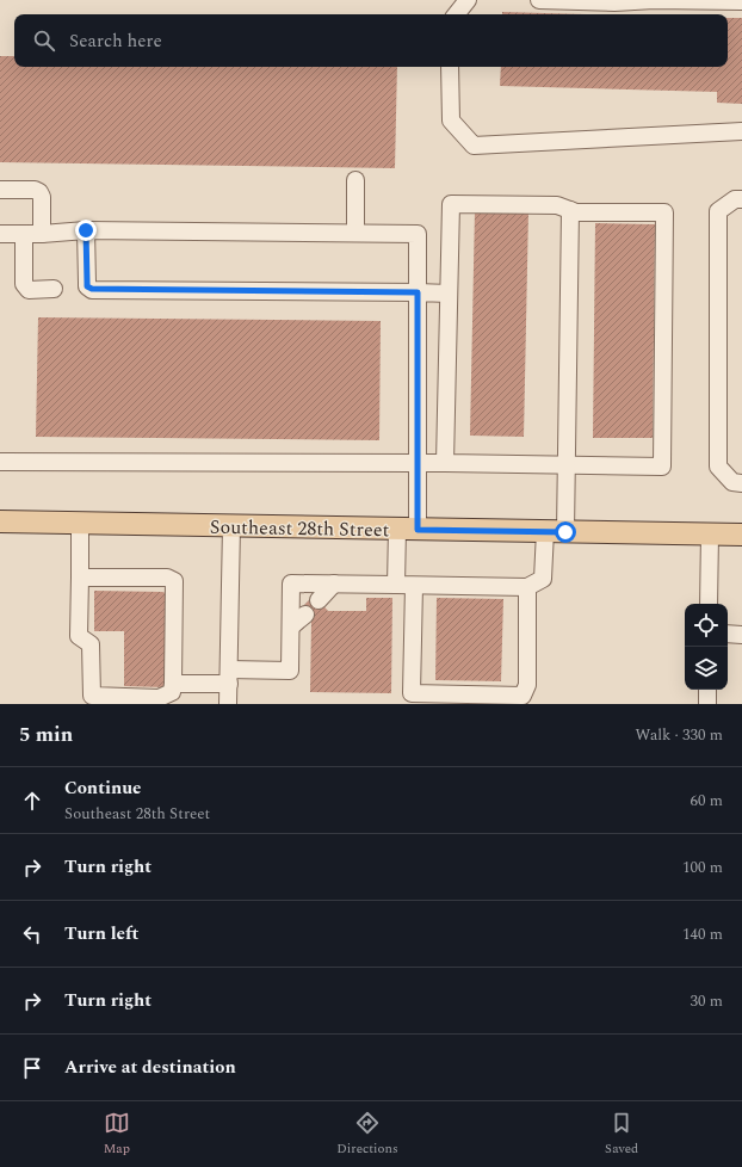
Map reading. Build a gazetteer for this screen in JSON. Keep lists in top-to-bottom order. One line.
{"streets":{"main road":["Southeast 28th Street"]},"page":{"search":"Search here","heading":["5 min","Walk · 330 m"],"list":[["Continue","Southeast 28th Street","60 m"],["Turn right","100 m"],["Turn left","140 m"],["Turn right","30 m"],"Arrive at destination"],"nav":["Map","Directions","Saved"]}}
